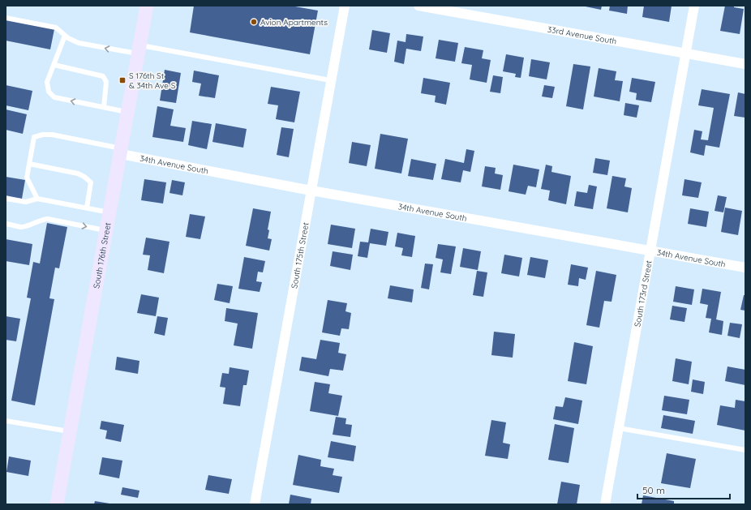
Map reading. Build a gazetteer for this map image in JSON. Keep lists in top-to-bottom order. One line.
{"streets":{"street":["33rd Avenue South","34th Avenue South","South 175th Street","South 176th Street","South 173rd Street"]},"crossings":[["33rd Avenue South","South 173rd Street"],["34th Avenue South","South 175th Street"],["34th Avenue South","South 176th Street"],["34th Avenue South","South 173rd Street"]],"places":{"other":["Avion Apartments"],"transit":["S 176th St & 34th Ave S"]},"scale_bar":"50 m"}
